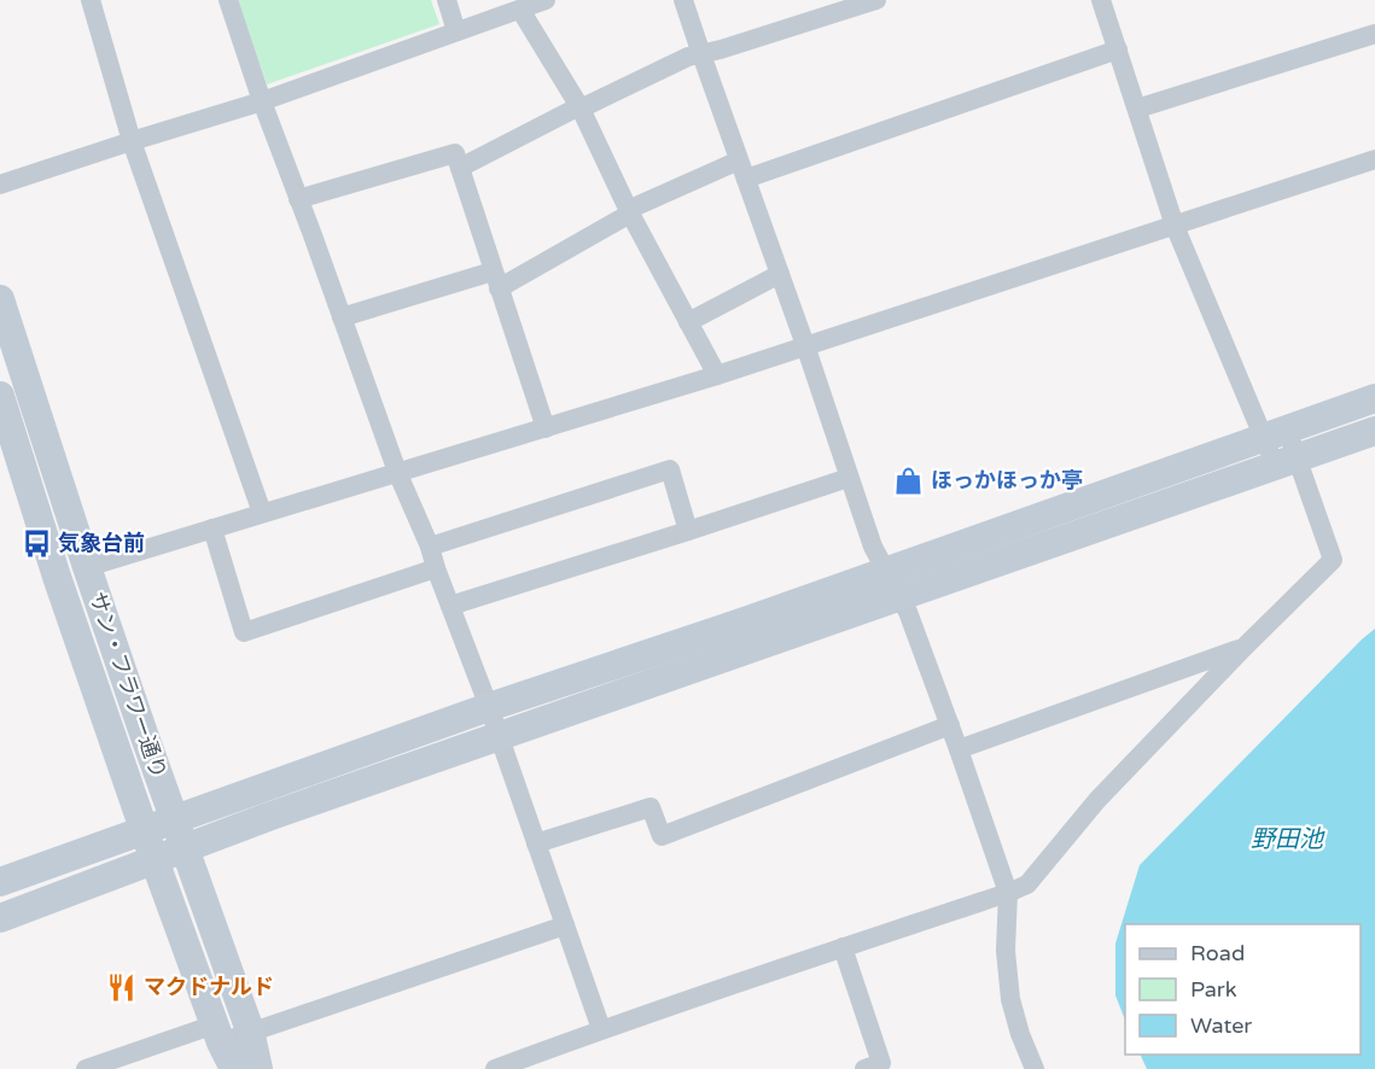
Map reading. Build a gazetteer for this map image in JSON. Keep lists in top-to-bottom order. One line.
{"streets":{"street":["サン・フラワー通り"]},"water":["野田池"],"places":{"shop":["ほっかほっか亭"],"bus stop":["気象台前"],"restaurant":["マクドナルド"]},"legend":["Road","Park","Water"]}
